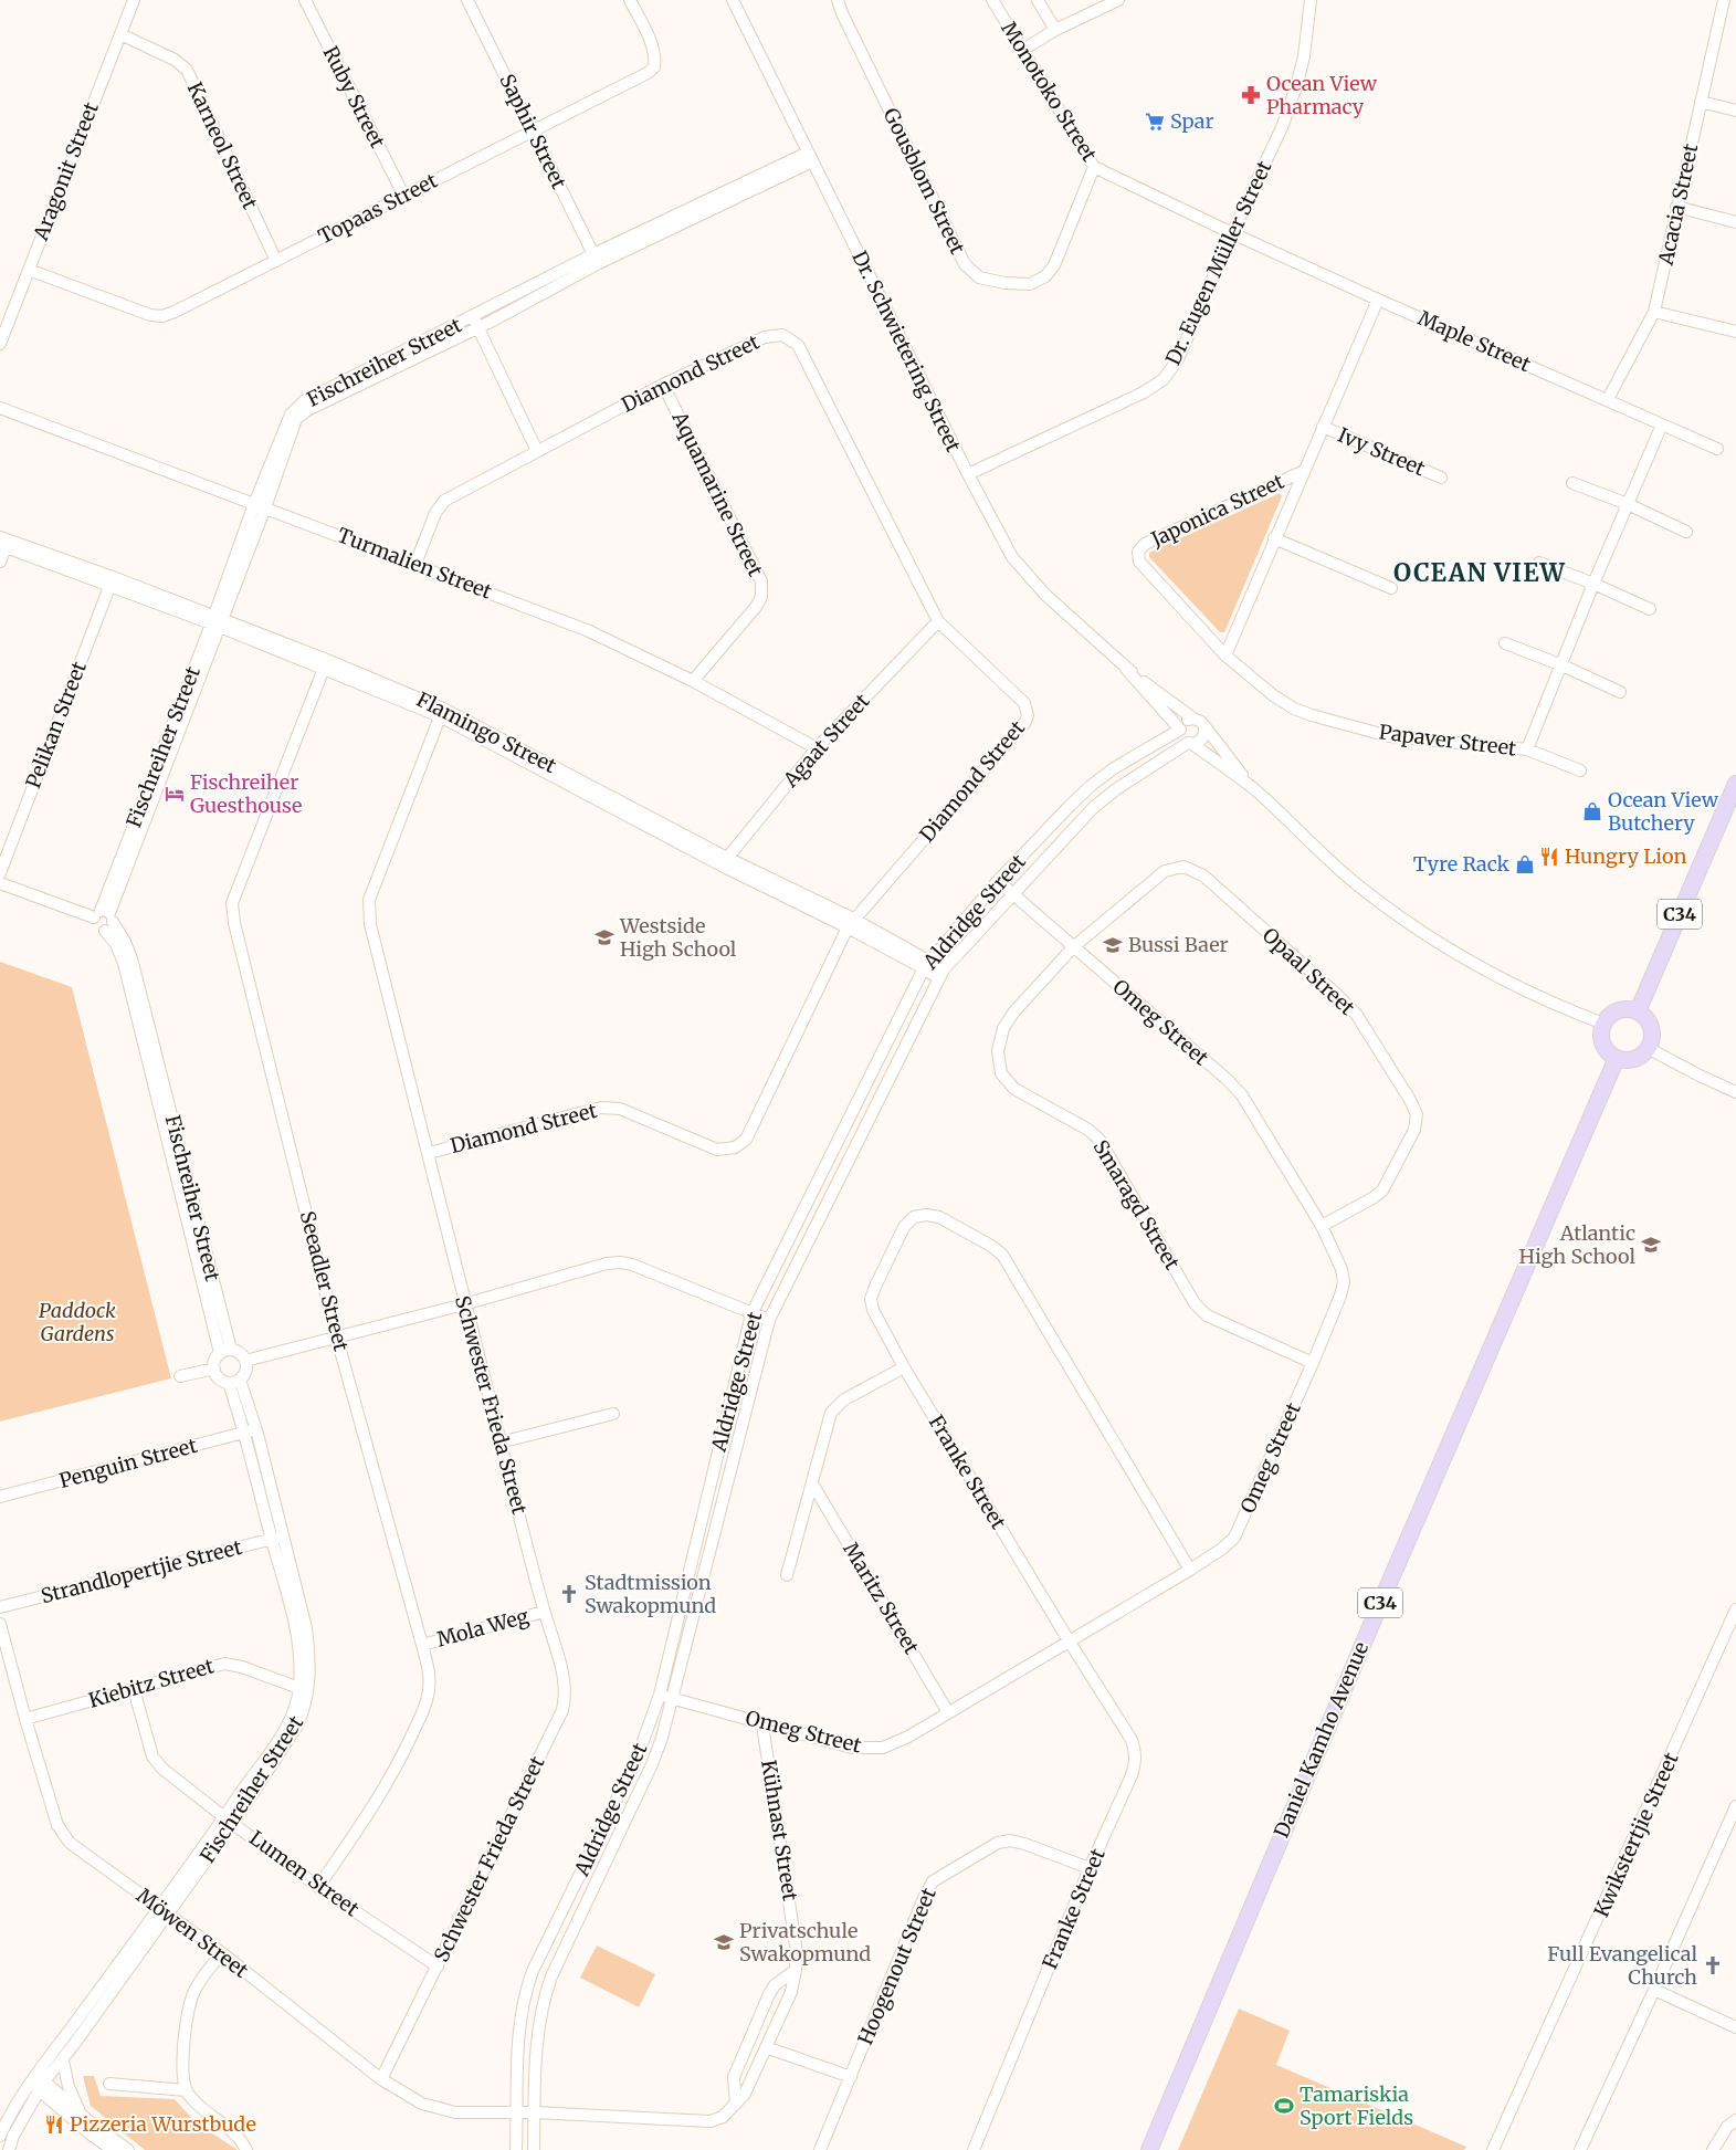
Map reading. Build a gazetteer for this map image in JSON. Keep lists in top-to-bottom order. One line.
{"streets":{"main road":["C34","Daniel Kamho Avenue"],"street":["Monotoko Street","Ruby Street","Saphir Street","Karneol Street","Aragonit Street","Gousblom Street","Acacia Street","Topaas Street","Dr. Eugen Müller Street","Maple Street","Dr. Schwietering Street","Fischreiher Street","Diamond Street","Ivy Street","Aquamarine Street","Japonica Street","Turmalien Street","Pelikan Street","Flamingo Street","Agaat Street","Papaver Street","Aldridge Street","Opaal Street","Omeg Street","Smaragd Street","Seeadler Street","Schwester Frieda Street","Penguin Street","Franke Street","Strandlopertjie Street","Maritz Street","Mola Weg","Kiebitz Street","Kühnast Street","Kwikstertjie Street","Lumen Street","Möwen Street","Hoogenout Street"]},"crossings":[["Monotoko Street","Gousblom Street"],["Monotoko Street","Dr. Eugen Müller Street"],["Monotoko Street","Maple Street"],["Ruby Street","Topaas Street"],["Saphir Street","Topaas Street"],["Saphir Street","Fischreiher Street"],["Karneol Street","Aragonit Street"],["Karneol Street","Topaas Street"],["Aragonit Street","Topaas Street"],["Acacia Street","Maple Street"],["Dr. Eugen Müller Street","Maple Street"],["Dr. Eugen Müller Street","Dr. Schwietering Street"],["Maple Street","Papaver Street"],["Dr. Schwietering Street","Fischreiher Street"],["Dr. Schwietering Street","Aldridge Street"],["Fischreiher Street","Turmalien Street"],["Fischreiher Street","Flamingo Street"],["Fischreiher Street","Penguin Street"],["Fischreiher Street","Strandlopertjie Street"],["Fischreiher Street","Kiebitz Street"],["Fischreiher Street","Lumen Street"],["Fischreiher Street","Möwen Street"],["Diamond Street","Aquamarine Street"],["Diamond Street","Turmalien Street"],["Diamond Street","Flamingo Street"],["Diamond Street","Agaat Street"],["Diamond Street","Schwester Frieda Street"],["Aquamarine Street","Turmalien Street"],["Japonica Street","Papaver Street"],["Turmalien Street","Agaat Street"],["Pelikan Street","Flamingo Street"],["Flamingo Street","Agaat Street"],["Flamingo Street","Aldridge Street"],["Flamingo Street","Seeadler Street"],["Flamingo Street","Schwester Frieda Street"],["Aldridge Street","Omeg Street"],["Aldridge Street","Kühnast Street"],["Aldridge Street","Möwen Street"],["C34","Daniel Kamho Avenue"],["Opaal Street","Omeg Street"],["Opaal Street","Smaragd Street"],["Omeg Street","Smaragd Street"],["Omeg Street","Franke Street"],["Omeg Street","Maritz Street"],["Omeg Street","Kühnast Street"],["Seeadler Street","Mola Weg"],["Seeadler Street","Lumen Street"],["Schwester Frieda Street","Mola Weg"],["Schwester Frieda Street","Lumen Street"],["Schwester Frieda Street","Möwen Street"],["Franke Street","Hoogenout Street"],["Kiebitz Street","Lumen Street"],["Kiebitz Street","Möwen Street"],["Kühnast Street","Möwen Street"]],"districts":["OCEAN VIEW"],"parks":["Paddock Gardens"],"places":{"pharmacy":["Ocean View Pharmacy"],"supermarket":["Spar"],"hotel":["Fischreiher Guesthouse"],"shop":["Ocean View Butchery","Tyre Rack"],"restaurant":["Hungry Lion","Pizzeria Wurstbude"],"school or university":["Westside High School","Bussi Baer","Atlantic High School","Privatschule Swakopmund"],"church":["Stadtmission Swakopmund","Full Evangelical Church"],"sports":["Tamariskia Sport Fields"]}}
